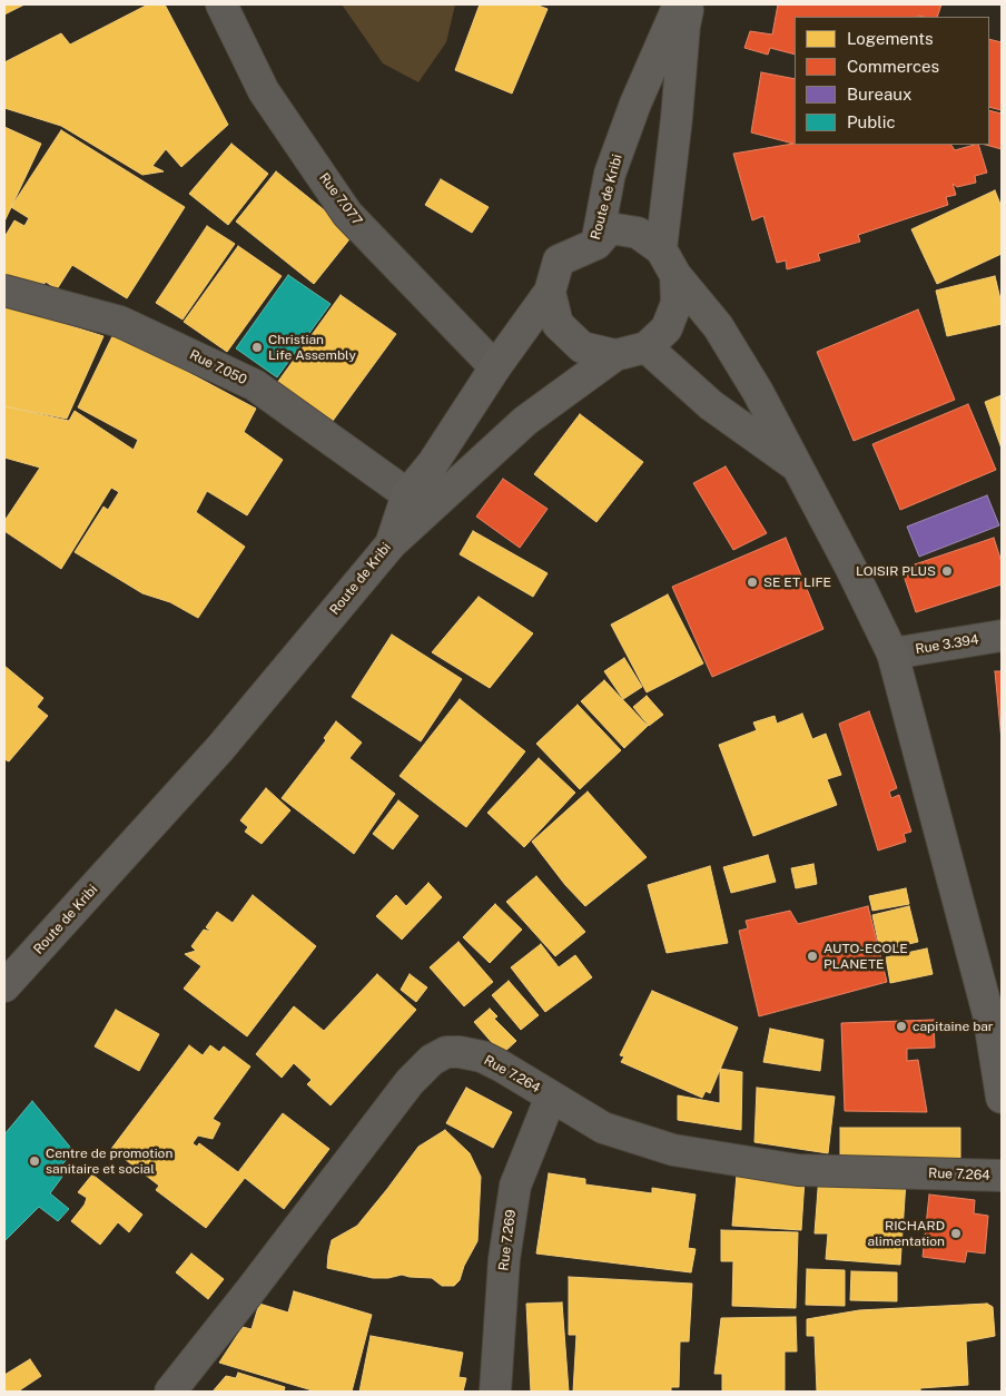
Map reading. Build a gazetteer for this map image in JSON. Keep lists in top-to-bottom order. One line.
{"streets":{"main road":["Route de Kribi"],"street":["Rue 7.077","Rue 7.050","Rue 3.394","Rue 7.264","Rue 7.269"]},"crossings":[["Route de Kribi","Rue 7.077"],["Route de Kribi","Rue 7.050"],["Rue 7.264","Rue 7.269"]],"places":["Christian Life Assembly","LOISIR PLUS","SE ET LIFE","AUTO-ECOLE PLANETE","capitaine bar","Centre de promotion sanitaire et social","RICHARD alimentation"],"legend":["Logements","Commerces","Bureaux","Public"]}
